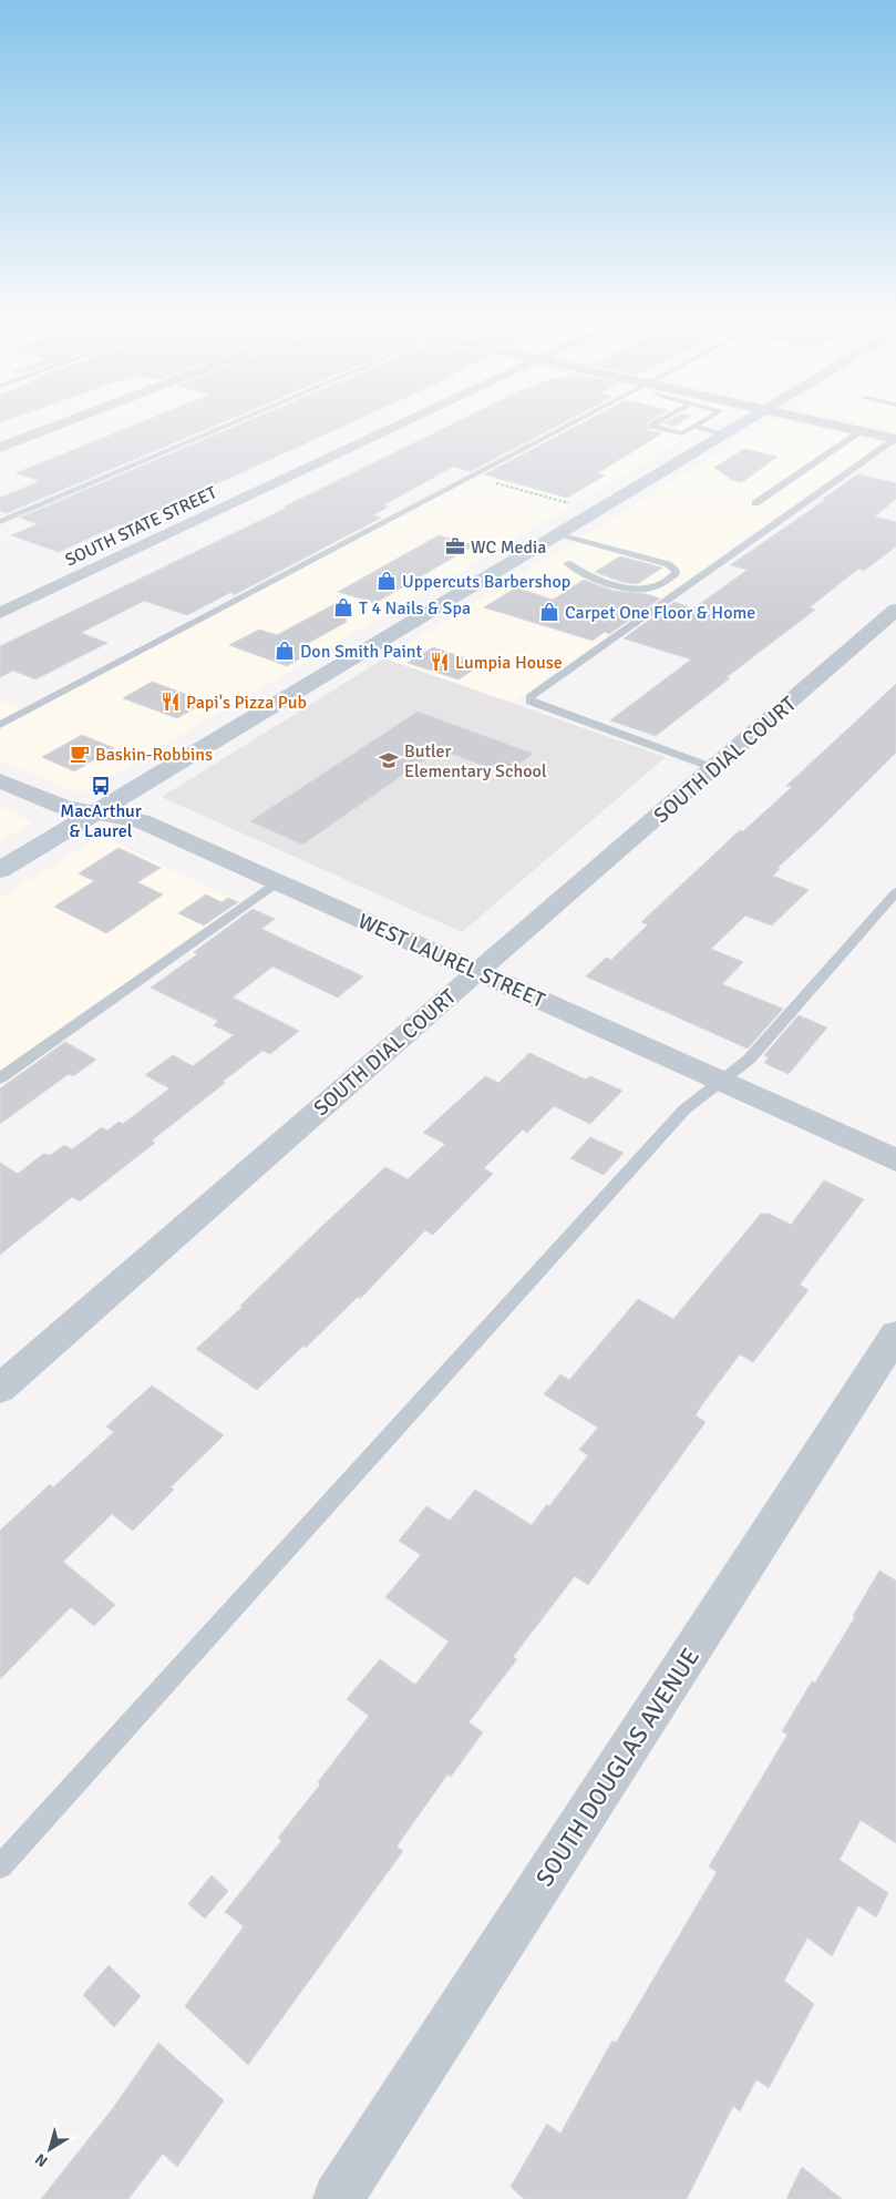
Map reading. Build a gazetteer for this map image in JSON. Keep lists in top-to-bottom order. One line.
{"streets":{"street":["SOUTH STATE STREET","SOUTH DIAL COURT","WEST LAUREL STREET","SOUTH DOUGLAS AVENUE"]},"crossings":[["SOUTH DIAL COURT","WEST LAUREL STREET"]],"places":{"office":["WC Media"],"shop":["Uppercuts Barbershop","T 4 Nails & Spa","Carpet One Floor & Home","Don Smith Paint"],"restaurant":["Lumpia House","Papi's Pizza Pub"],"cafe":["Baskin-Robbins"],"school or university":["Butler Elementary School"],"bus stop":["MacArthur & Laurel"]},"north":"bottom left"}
